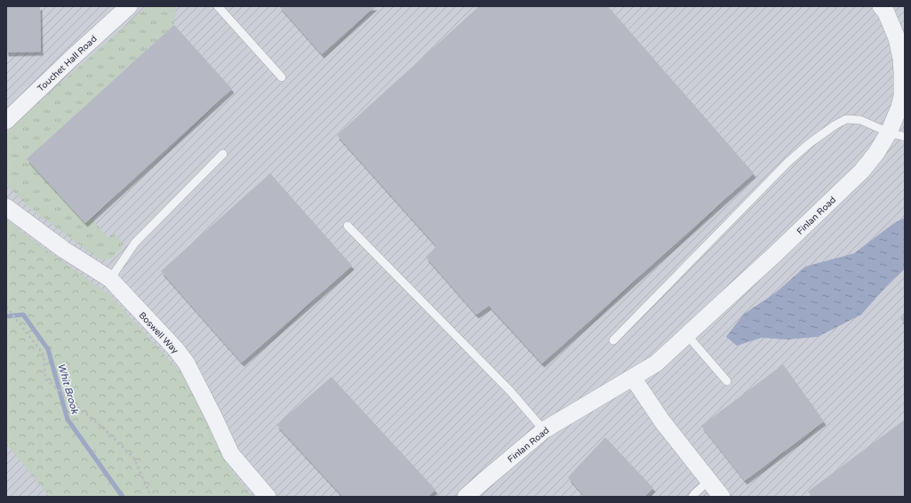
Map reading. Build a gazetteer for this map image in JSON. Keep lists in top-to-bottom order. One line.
{"streets":{"street":["Touchet Hall Road","Finlan Road","Boswell Way"]},"water":["Whit Brook"]}
